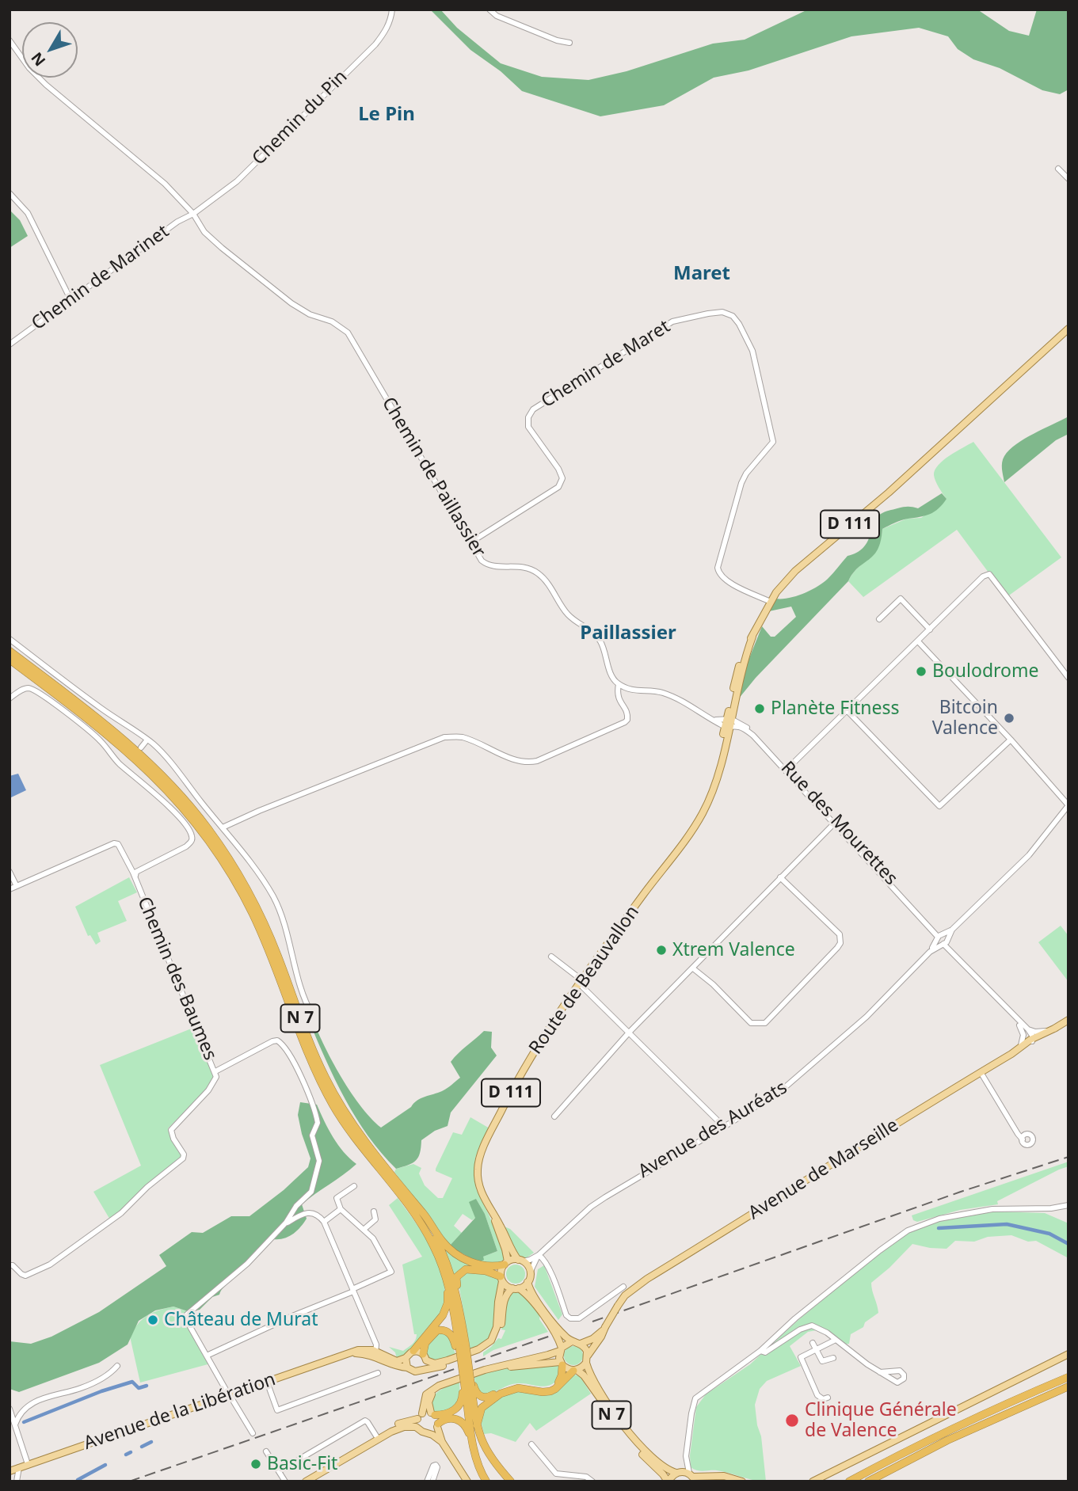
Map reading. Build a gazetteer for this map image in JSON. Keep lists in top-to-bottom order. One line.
{"streets":{"highway":["N 7"],"main road":["D 111","Route de Beauvallon","Avenue de Marseille","Avenue de la Libération"],"street":["Chemin du Pin","Chemin de Marinet","Chemin de Maret","Chemin de Paillassier","Rue des Mourettes","Chemin des Baumes","Avenue des Auréats"]},"crossings":[["Chemin du Pin","Chemin de Marinet"],["Chemin du Pin","Chemin de Paillassier"],["Chemin de Marinet","Chemin de Paillassier"],["Chemin de Maret","Chemin de Paillassier"],["Chemin de Maret","Route de Beauvallon"],["D 111","Route de Beauvallon"],["D 111","N 7"],["D 111","Avenue des Auréats"],["Rue des Mourettes","Route de Beauvallon"],["Rue des Mourettes","Avenue des Auréats"],["Rue des Mourettes","Avenue de Marseille"],["N 7","Avenue des Auréats"],["N 7","Avenue de Marseille"],["N 7","Avenue de la Libération"]],"districts":["Le Pin","Maret","Paillassier"],"places":["Boulodrome","Planète Fitness","Bitcoin Valence","Xtrem Valence","Château de Murat","Clinique Générale de Valence","Basic-Fit"],"north":"bottom left"}
